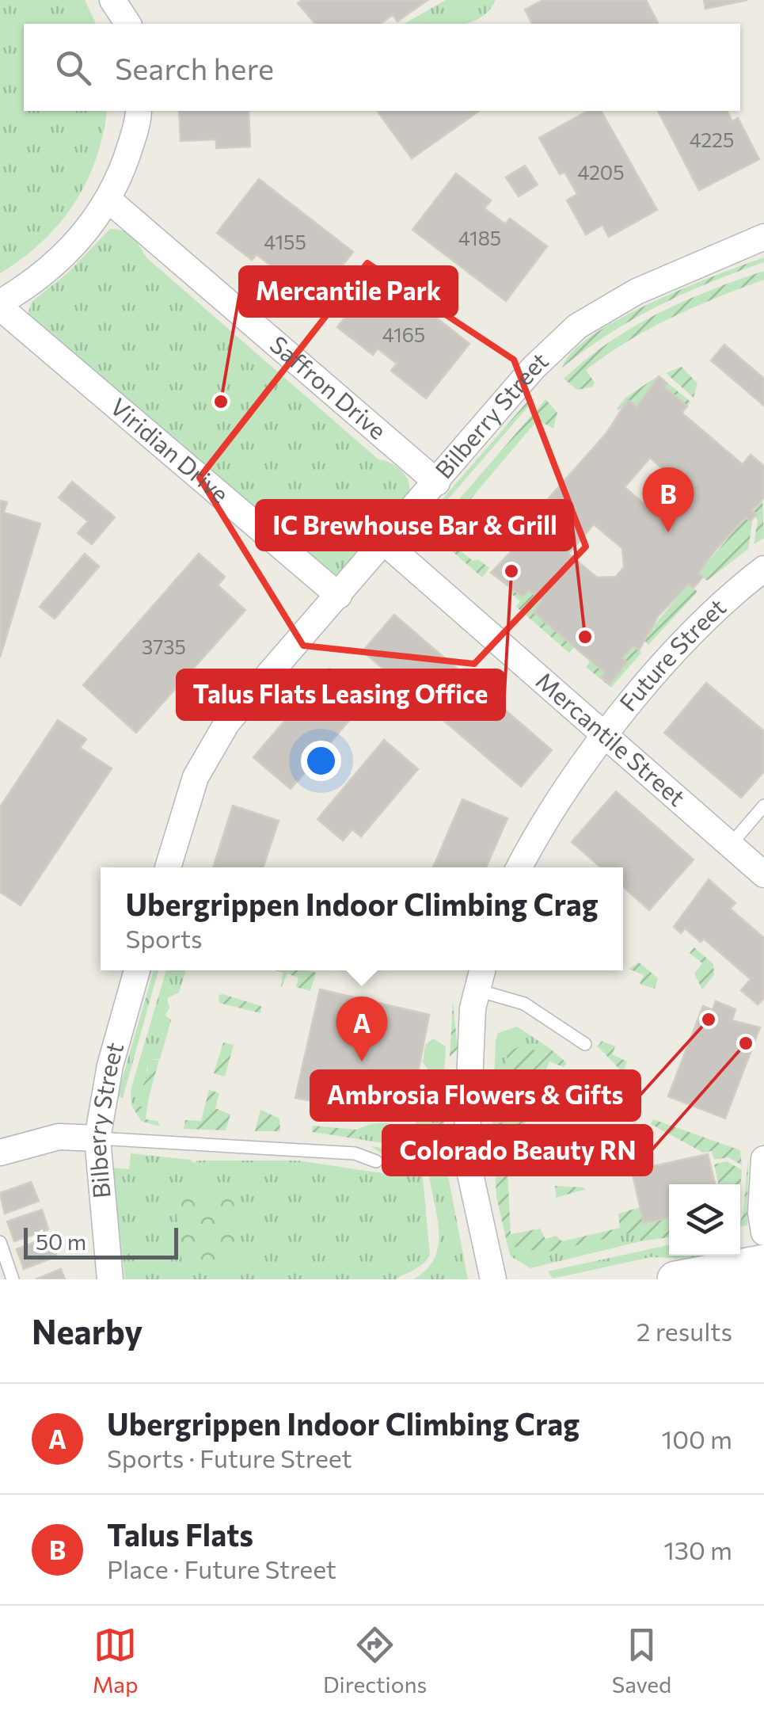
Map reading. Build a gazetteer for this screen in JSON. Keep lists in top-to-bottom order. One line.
{"streets":{"street":["Saffron Drive","Bilberry Street","Viridian Drive","Future Street","Mercantile Street"]},"crossings":[["Saffron Drive","Bilberry Street"],["Bilberry Street","Viridian Drive"],["Bilberry Street","Mercantile Street"],["Future Street","Mercantile Street"]],"places":["Mercantile Park","Talus Flats Leasing Office","IC Brewhouse Bar & Grill","Ambrosia Flowers & Gifts","Colorado Beauty RN"],"house_numbers":["4225","4205","4185","4155","4165","3735"],"scale_bar":"50 m","page":{"search":"Search here","pins":["B","A"],"popup":["Ubergrippen Indoor Climbing Crag","Sports"],"scale":"50 m","heading":["Nearby","2 results"],"list":[{"mark":"A","name":"Ubergrippen Indoor Climbing Crag","note":"Sports · Future Street","value":"100 m"},{"mark":"B","name":"Talus Flats","note":"Place · Future Street","value":"130 m"}],"nav":["Map","Directions","Saved"]}}
